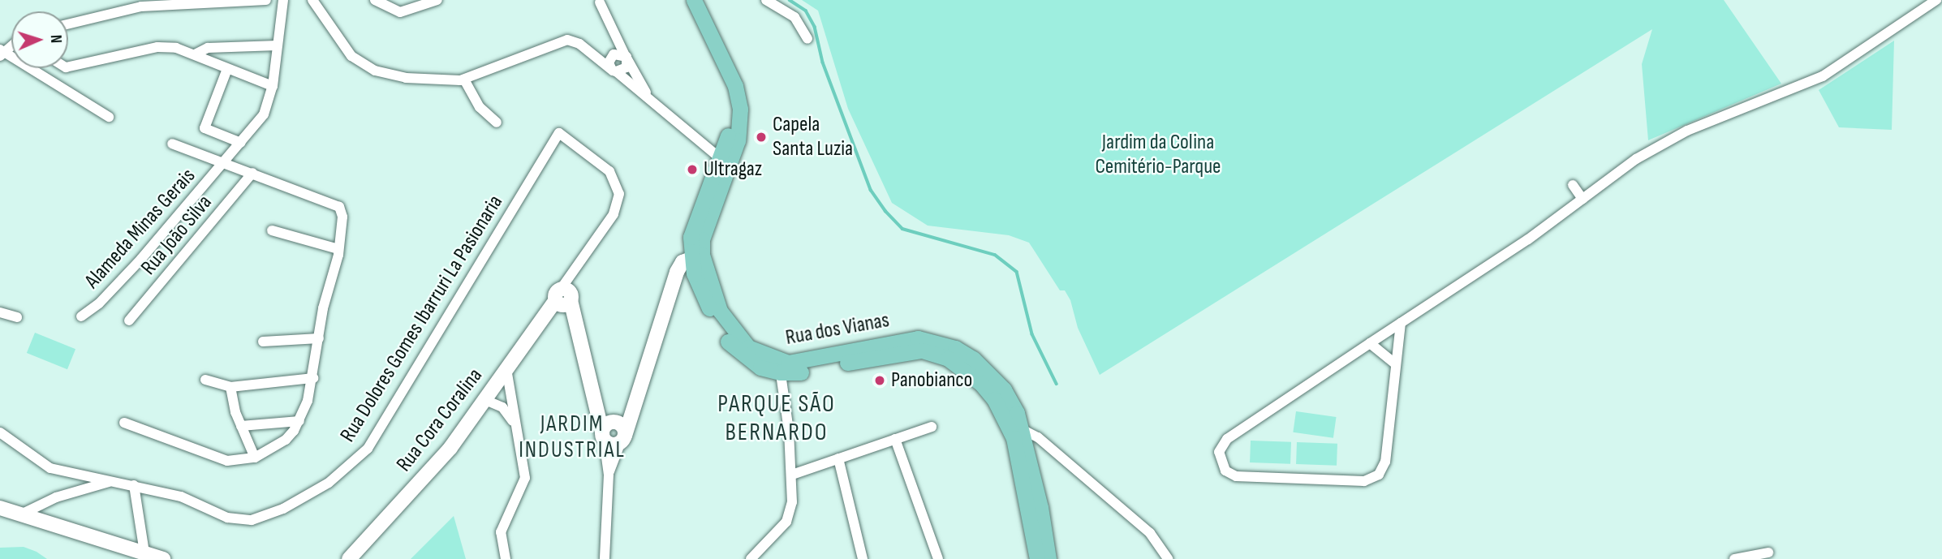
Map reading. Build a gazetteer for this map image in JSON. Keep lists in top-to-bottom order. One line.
{"streets":{"main road":["Rua dos Vianas"],"street":["Alameda Minas Gerais","Rua João Silva","Rua Dolores Gomes Ibarruri La Pasionaria","Rua Cora Coralina"]},"crossings":[["Rua Dolores Gomes Ibarruri La Pasionaria","Rua Cora Coralina"]],"districts":["PARQUE SÃO BERNARDO","JARDIM INDUSTRIAL"],"parks":["Jardim da Colina Cemitério-Parque"],"places":["Capela Santa Luzia","Ultragaz","Panobianco"],"north":"right"}
